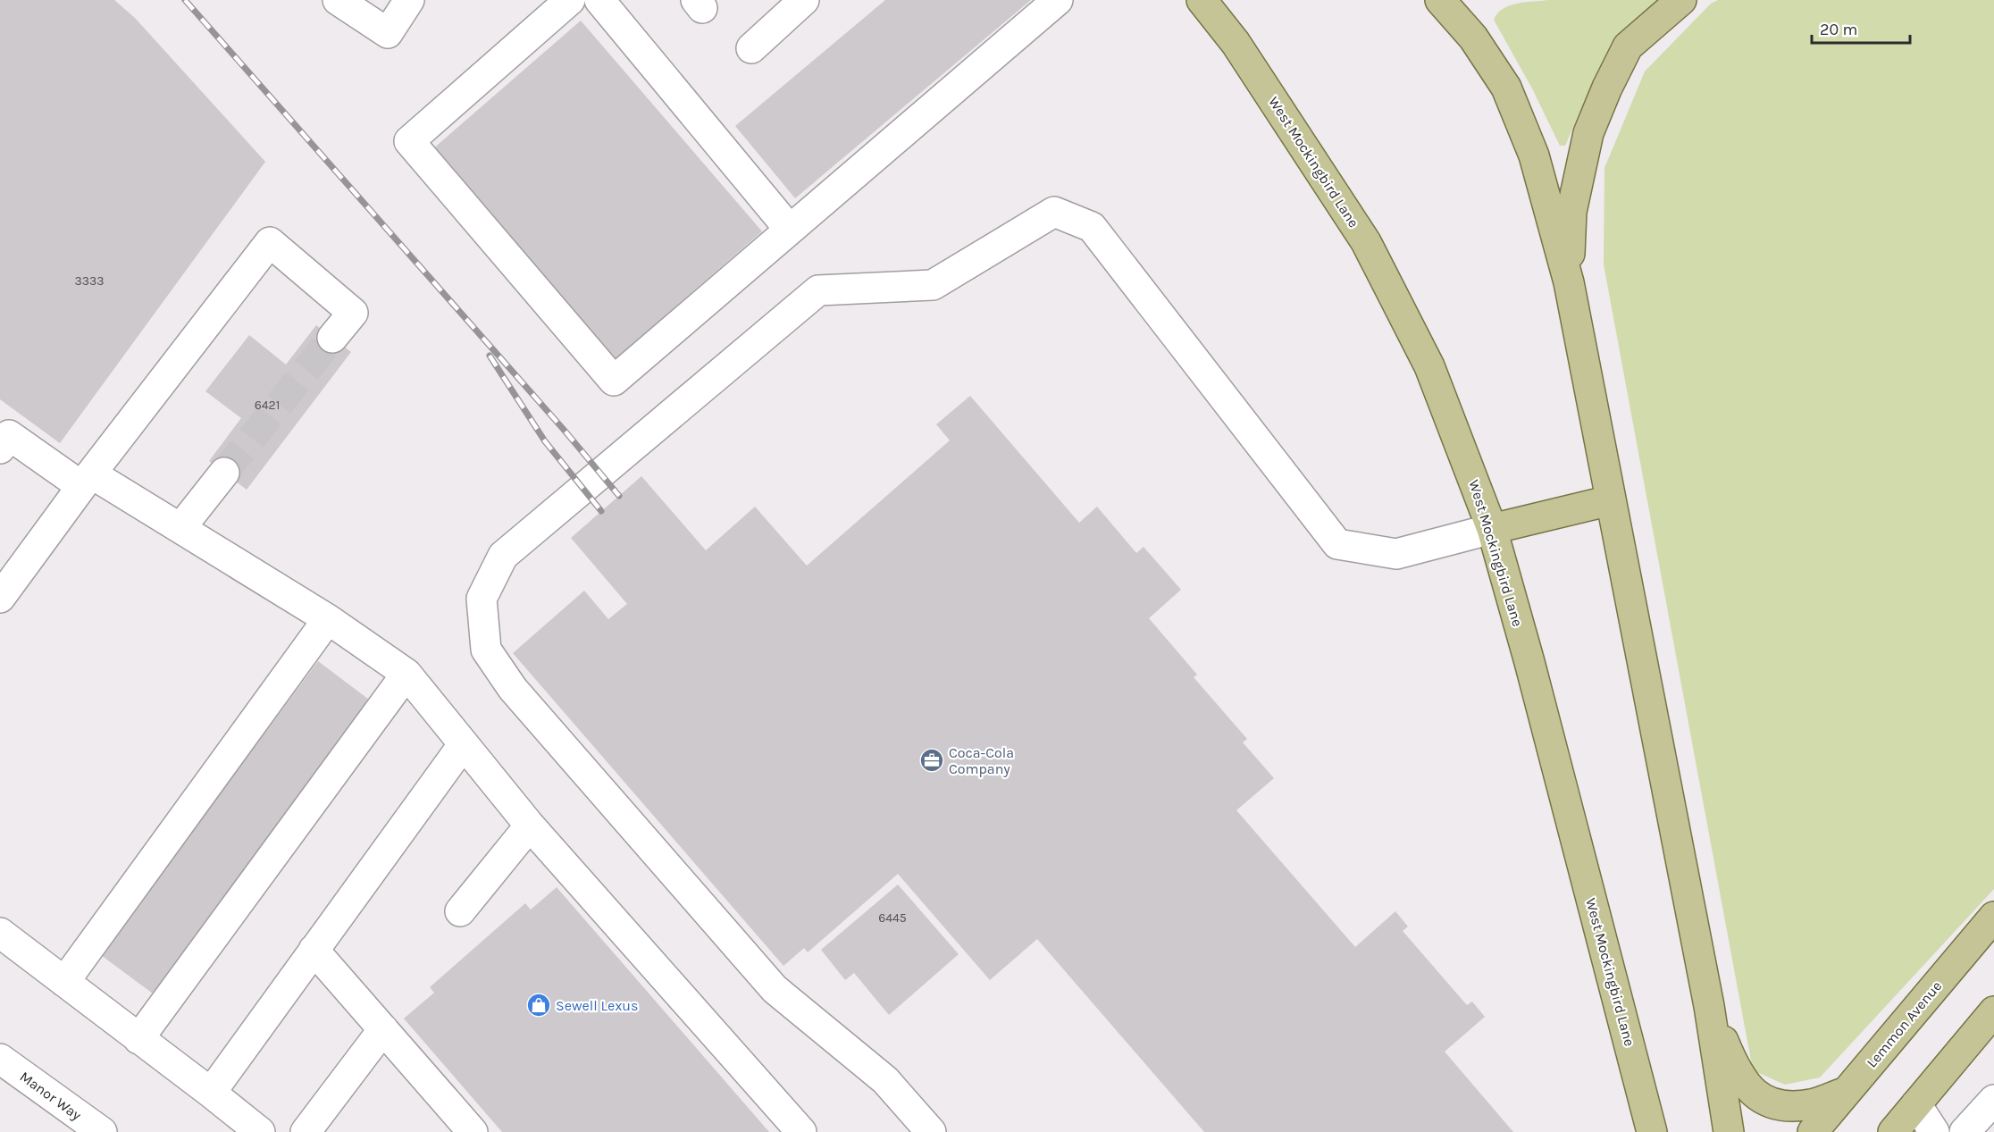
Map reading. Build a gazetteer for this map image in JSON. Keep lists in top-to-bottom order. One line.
{"streets":{"main road":["West Mockingbird Lane","Lemmon Avenue"],"street":["Manor Way"]},"places":{"office":["Coca-Cola Company"],"shop":["Sewell Lexus"]},"house_numbers":["3333","6421","6445"],"scale_bar":"20 m"}
